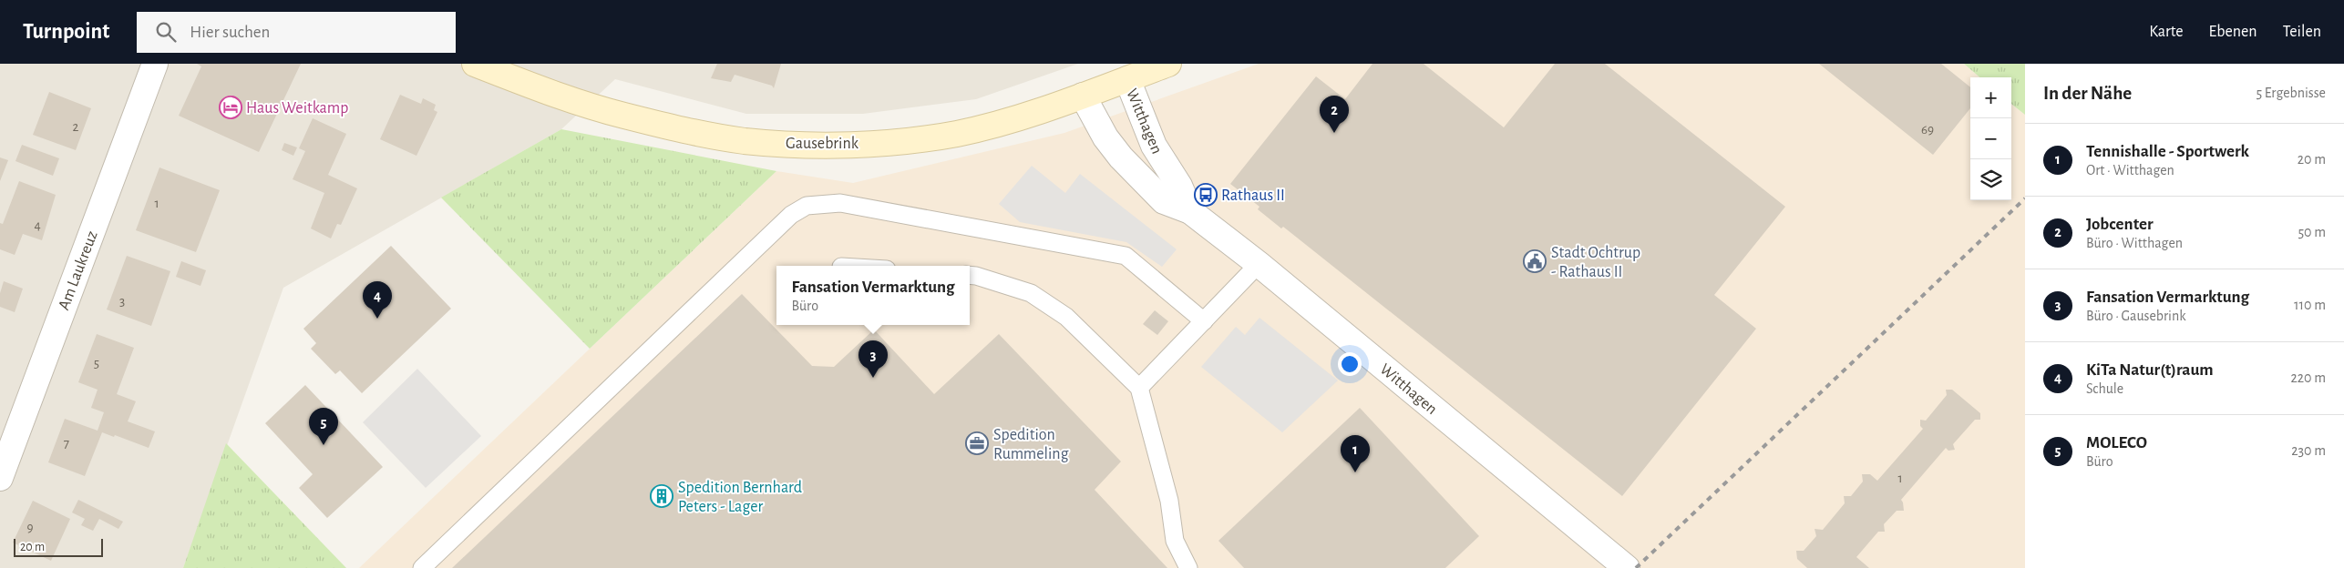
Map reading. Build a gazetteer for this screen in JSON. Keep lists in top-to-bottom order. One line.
{"streets":{"main road":["Gausebrink"],"street":["Witthagen","Am Laukreuz"]},"crossings":[["Witthagen","Gausebrink"]],"places":{"hotel":["Haus Weitkamp"],"bus stop":["Rathaus II"],"public building":["Stadt Ochtrup - Rathaus II"],"office":["Spedition Rummeling"],"building":["Spedition Bernhard Peters - Lager"]},"house_numbers":["2","69","1","4","3","5","7","1","9"],"scale_bar":"20 m","page":{"header":"Turnpoint","search":"Hier suchen","nav":["Karte","Ebenen","Teilen"],"heading":["In der Nähe","5 Ergebnisse"],"map_buttons":["+","−"],"pins":["2","4","3","5","1"],"list":[{"mark":"1","name":"Tennishalle - Sportwerk","note":"Ort · Witthagen","value":"20 m"},{"mark":"2","name":"Jobcenter","note":"Büro · Witthagen","value":"50 m"},{"mark":"3","name":"Fansation Vermarktung","note":"Büro · Gausebrink","value":"110 m"},{"mark":"4","name":"KiTa Natur(t)raum","note":"Schule","value":"220 m"},{"mark":"5","name":"MOLECO","note":"Büro","value":"230 m"}],"popup":["Fansation Vermarktung","Büro"],"scale":"20 m"}}
